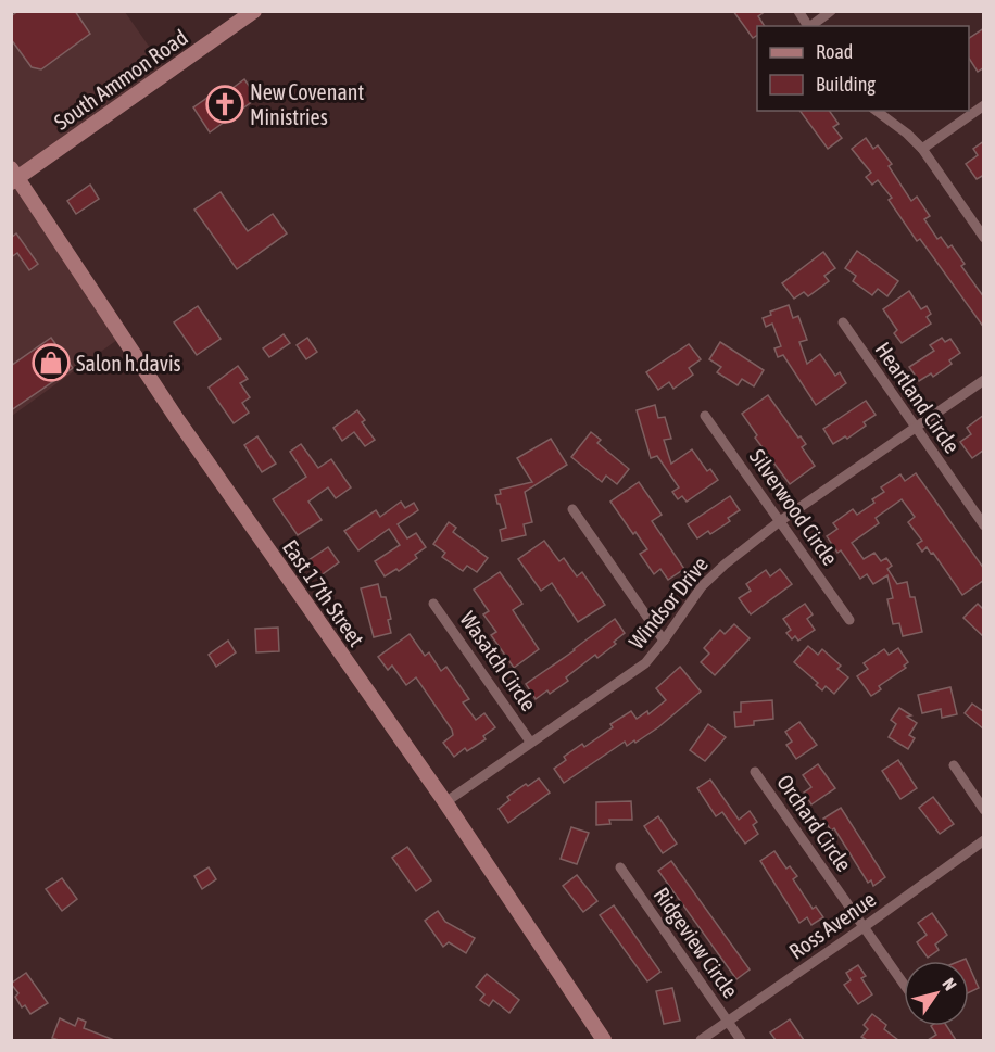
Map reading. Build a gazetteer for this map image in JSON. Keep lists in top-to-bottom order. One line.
{"streets":{"main road":["South Ammon Road","East 17th Street"],"street":["Heartland Circle","Silverwood Circle","Windsor Drive","Wasatch Circle","Orchard Circle","Ross Avenue","Ridgeview Circle"]},"crossings":[["South Ammon Road","East 17th Street"],["Heartland Circle","Windsor Drive"],["Silverwood Circle","Windsor Drive"],["East 17th Street","Windsor Drive"],["Windsor Drive","Wasatch Circle"],["Orchard Circle","Ross Avenue"],["Ross Avenue","Ridgeview Circle"]],"places":{"church":["New Covenant Ministries"],"shop":["Salon h.davis"]},"legend":["Road","Building"],"north":"top right"}
